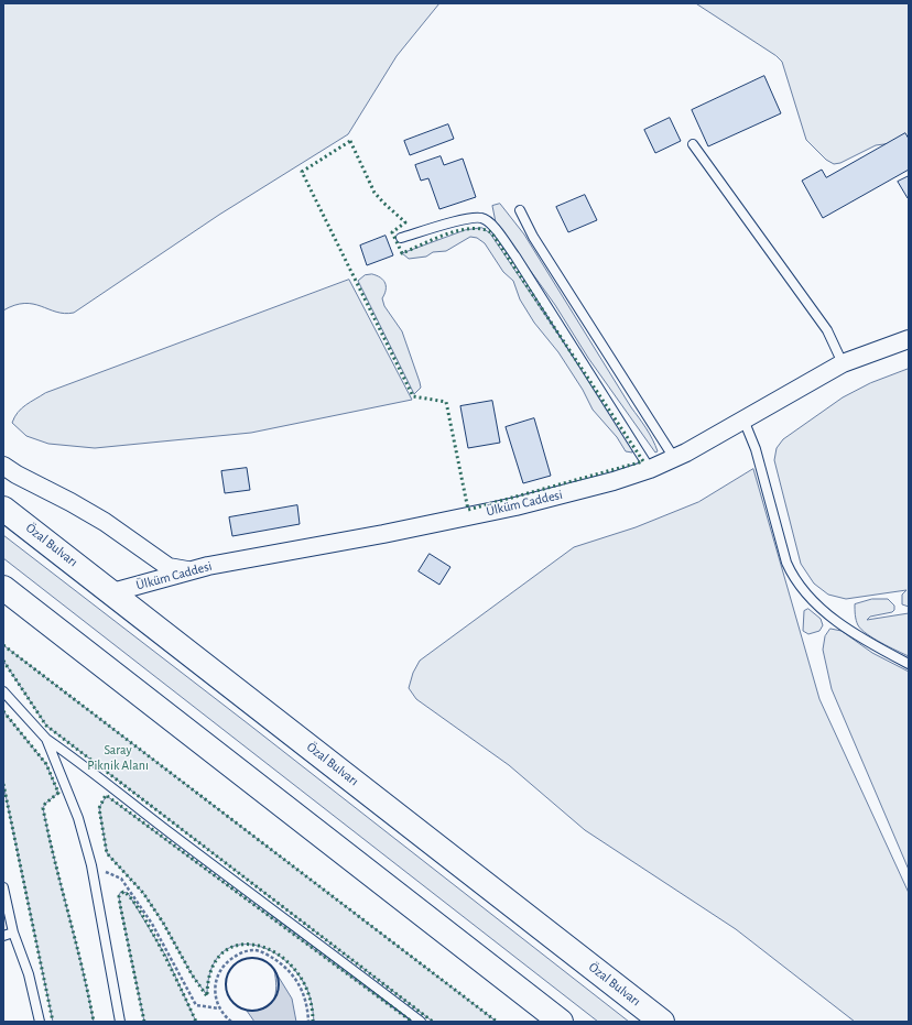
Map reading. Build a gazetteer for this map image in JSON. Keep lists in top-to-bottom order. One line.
{"streets":{"highway":["Özal Bulvarı"],"street":["Ülküm Caddesi"]},"crossings":[["Ülküm Caddesi","Özal Bulvarı"]],"parks":["Saray Piknik Alanı"]}
